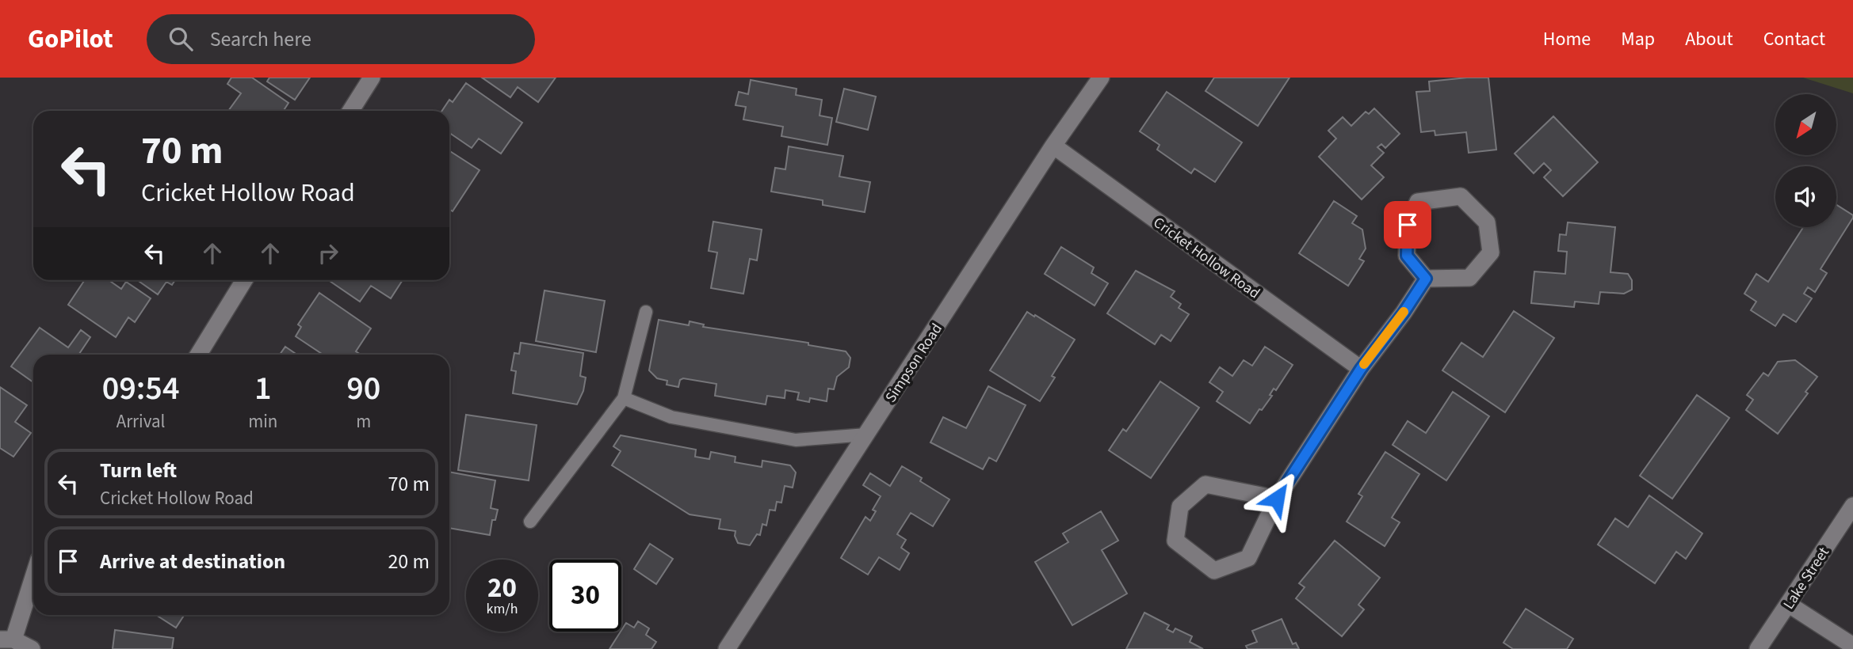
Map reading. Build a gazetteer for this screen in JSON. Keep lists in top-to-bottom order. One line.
{"streets":{"street":["Cricket Hollow Road","Simpson Road","Lake Street"]},"crossings":[["Cricket Hollow Road","Simpson Road"]],"north":"bottom left","page":{"header":"GoPilot","search":"Search here","nav":["Home","Map","About","Contact"],"turn":["70 m","Cricket Hollow Road"],"eta":["09:54","Arrival","1","min","90","m"],"list":[{"name":"Turn left","note":"Cricket Hollow Road","value":"70 m"},{"name":"Arrive at destination","value":"20 m"}],"speed":"20 km/h","limit":"30"}}
